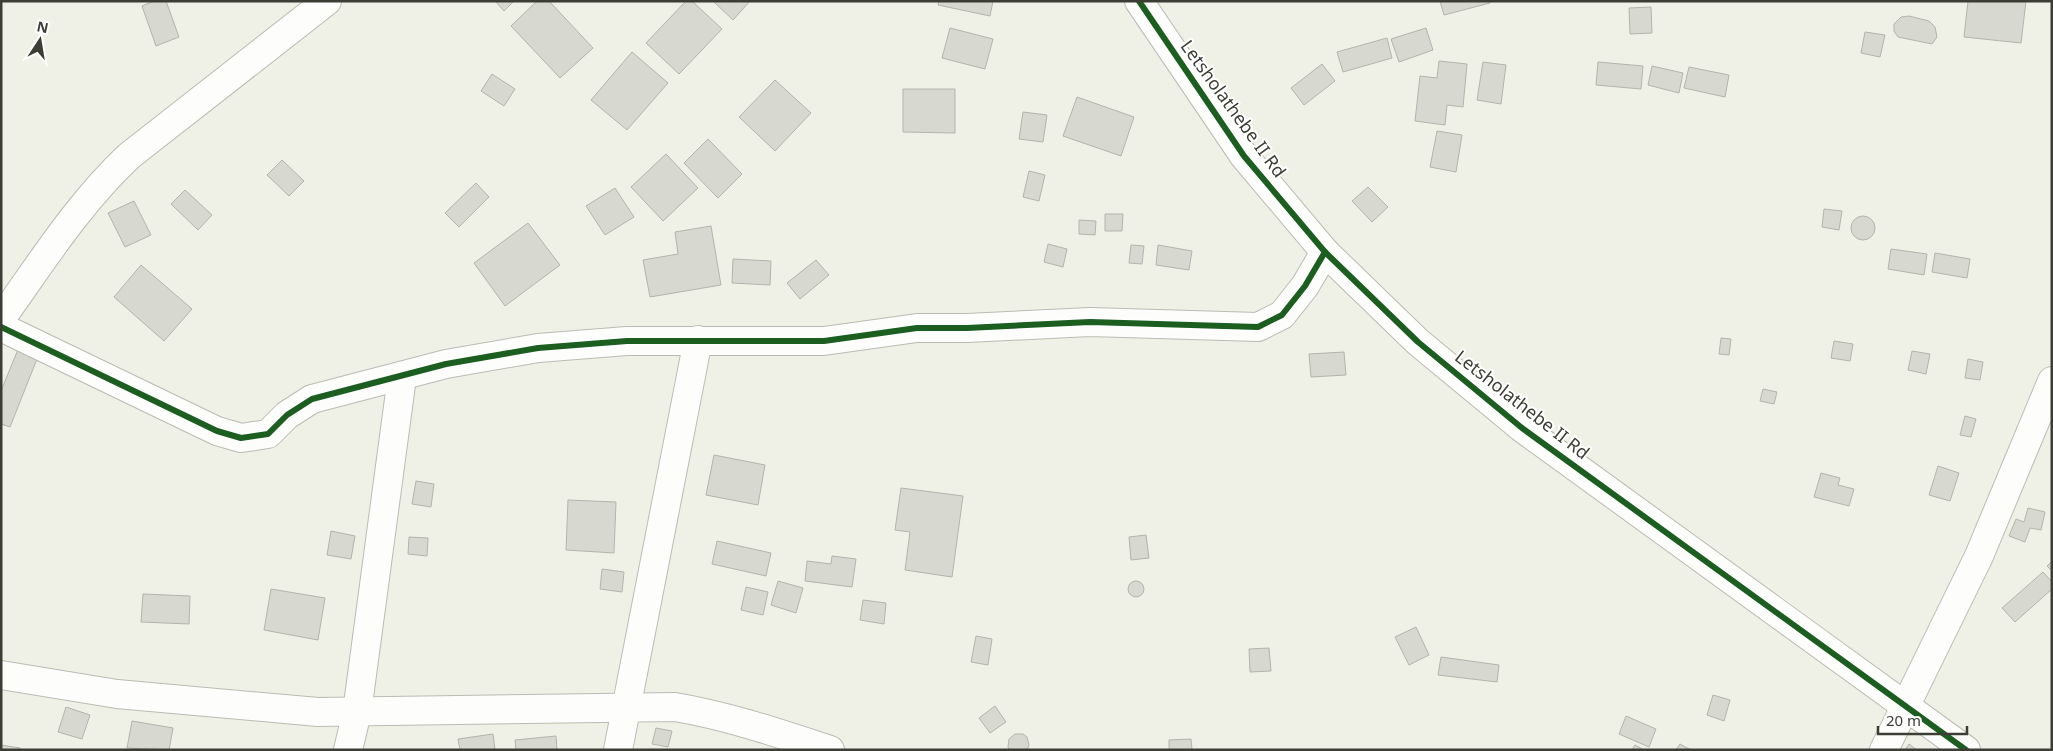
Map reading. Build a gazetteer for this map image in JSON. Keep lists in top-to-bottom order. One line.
{"streets":{"street":["Letsholathebe II Rd"]},"scale_bar":"20 m","north":"top"}
